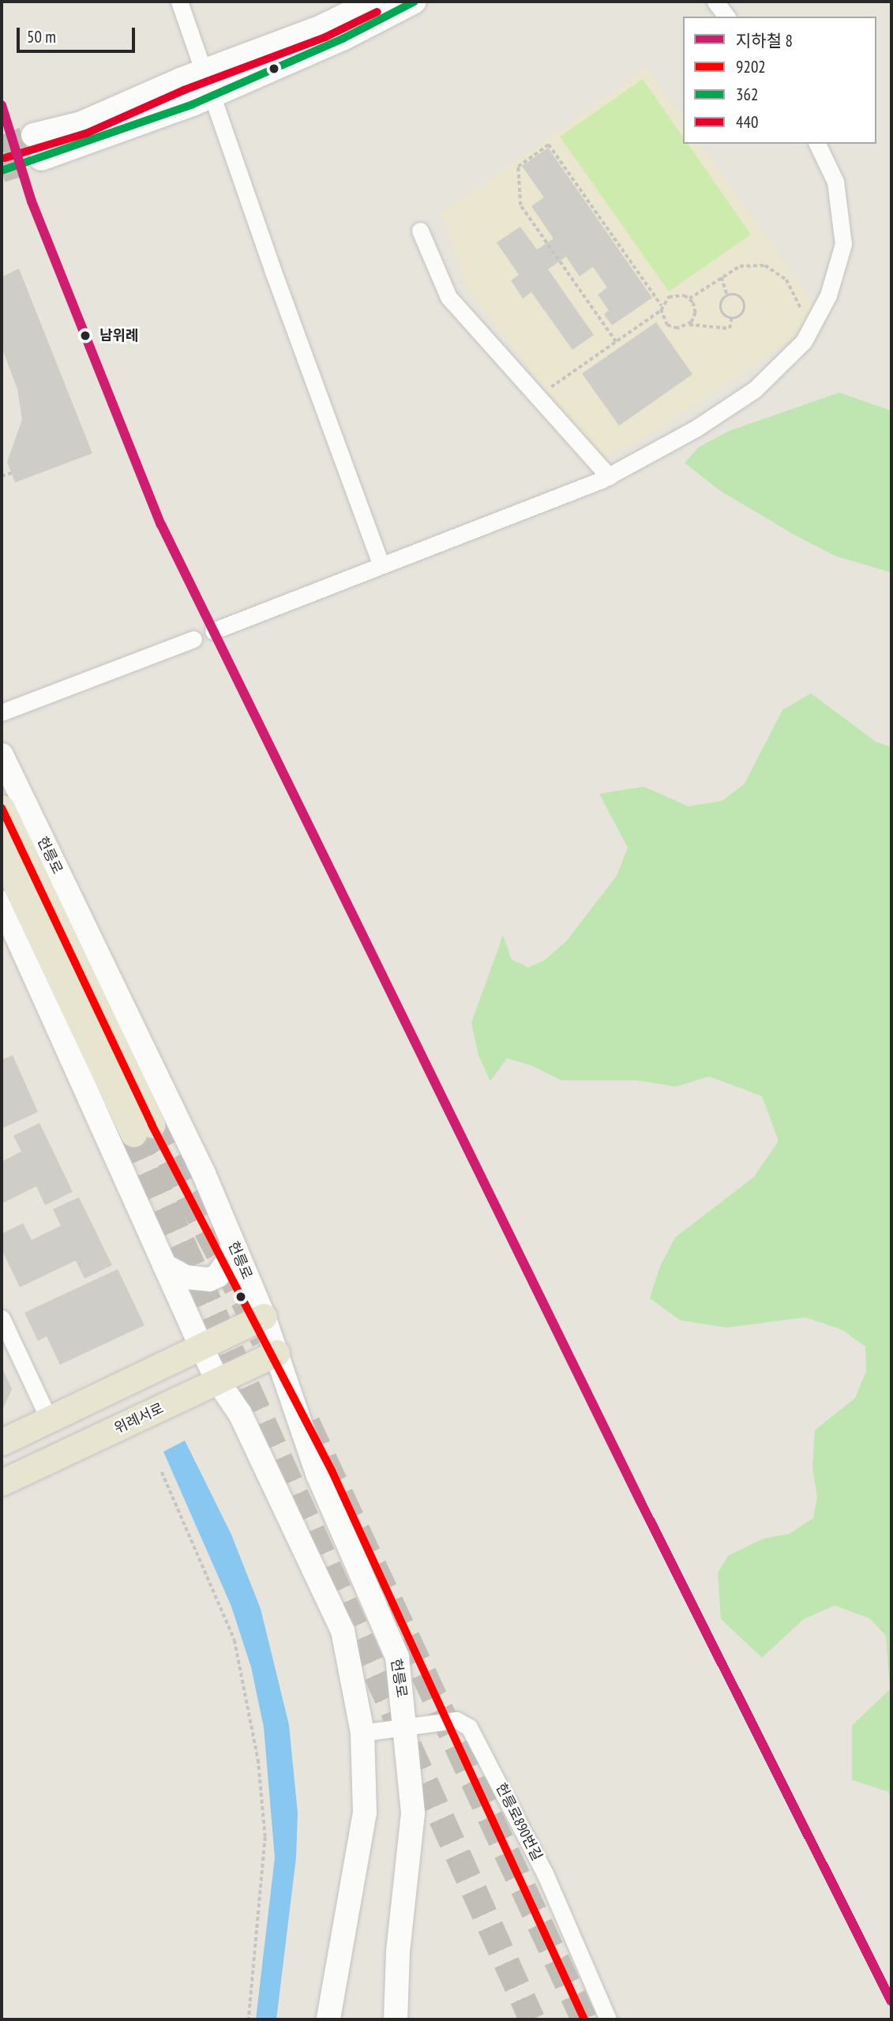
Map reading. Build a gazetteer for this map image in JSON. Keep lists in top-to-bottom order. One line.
{"streets":{"main road":["헌릉로","위례서로"],"street":["헌릉로890번길"]},"crossings":[["헌릉로","위례서로"],["헌릉로","헌릉로890번길"]],"places":["남위례"],"lines":["transit line 362","transit line 440","metro line 8","transit line 9202"],"legend":["지하철 8","9202","362","440"],"scale_bar":"50 m"}
